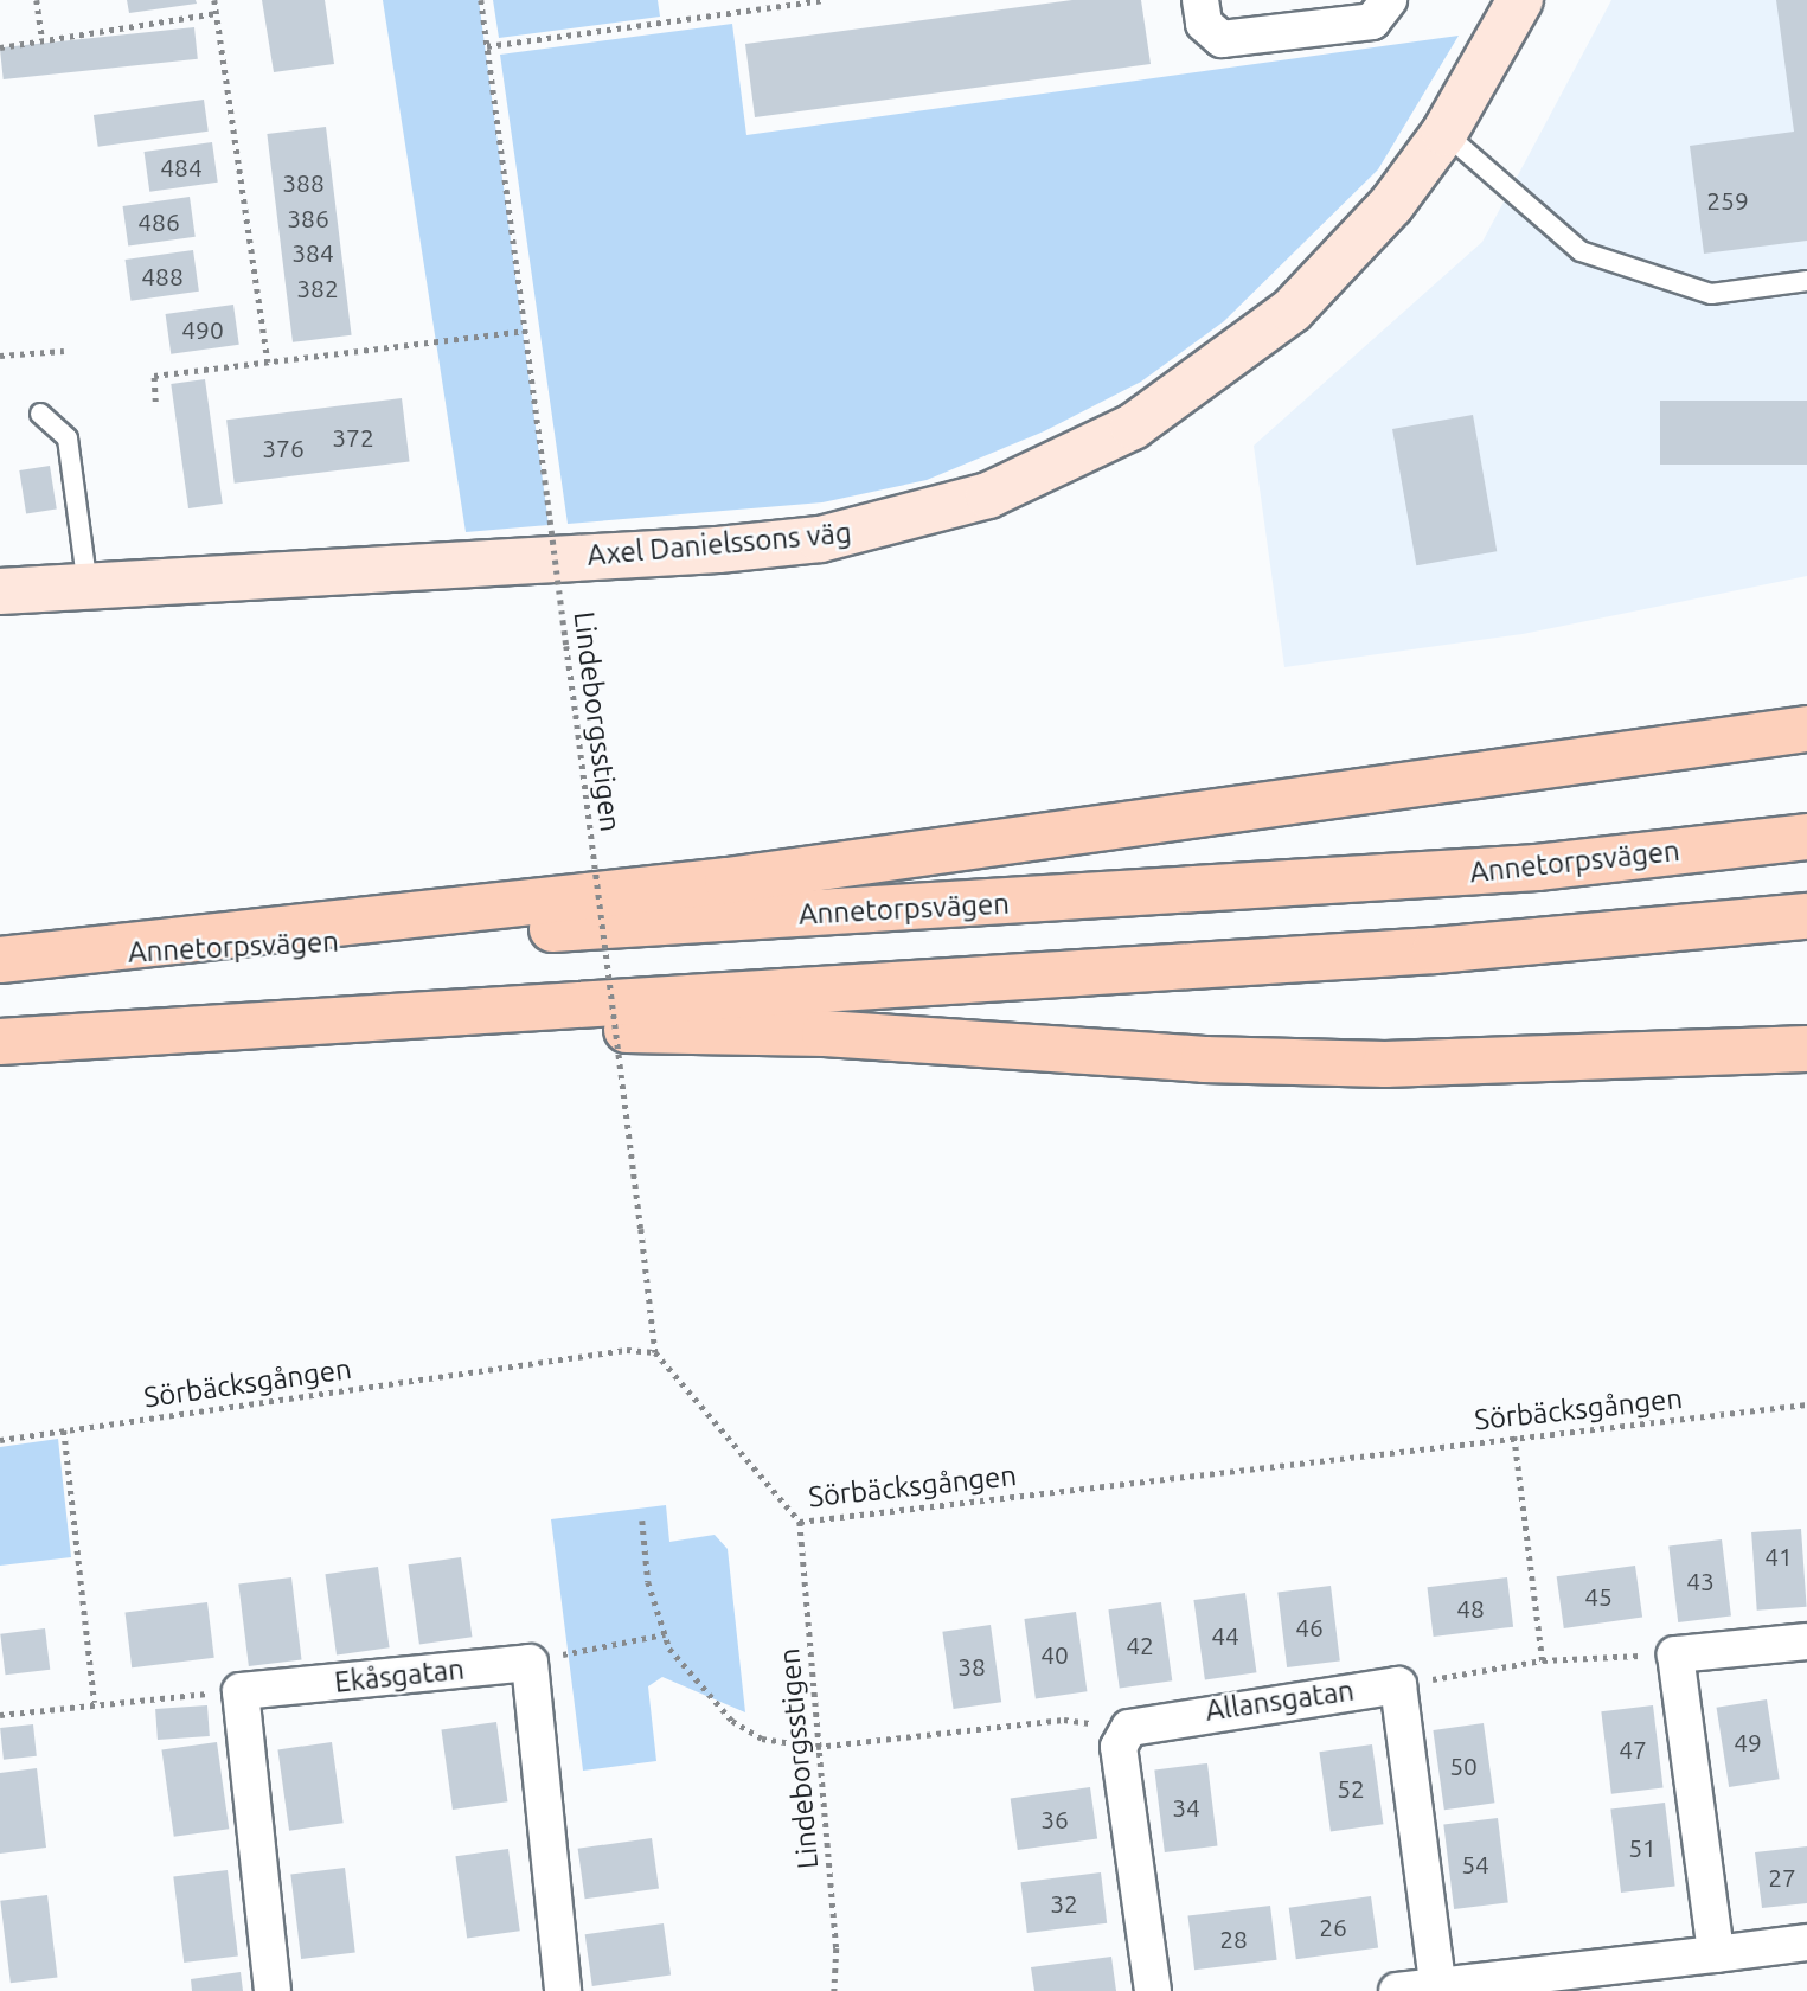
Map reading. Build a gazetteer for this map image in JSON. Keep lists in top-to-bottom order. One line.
{"streets":{"main road":["Annetorpsvägen"],"street":["Axel Danielssons väg","Ekåsgatan","Allansgatan"],"path":["Lindeborgsstigen","Sörbäcksgången"]},"crossings":[["Lindeborgsstigen","Sörbäcksgången"]],"house_numbers":["484","388","259","386","486","384","488","382","490","372","376","41","43","45","48","46","44","42","40","38","49","47","50","52","34","36","51","54","27","32","26","28"]}
